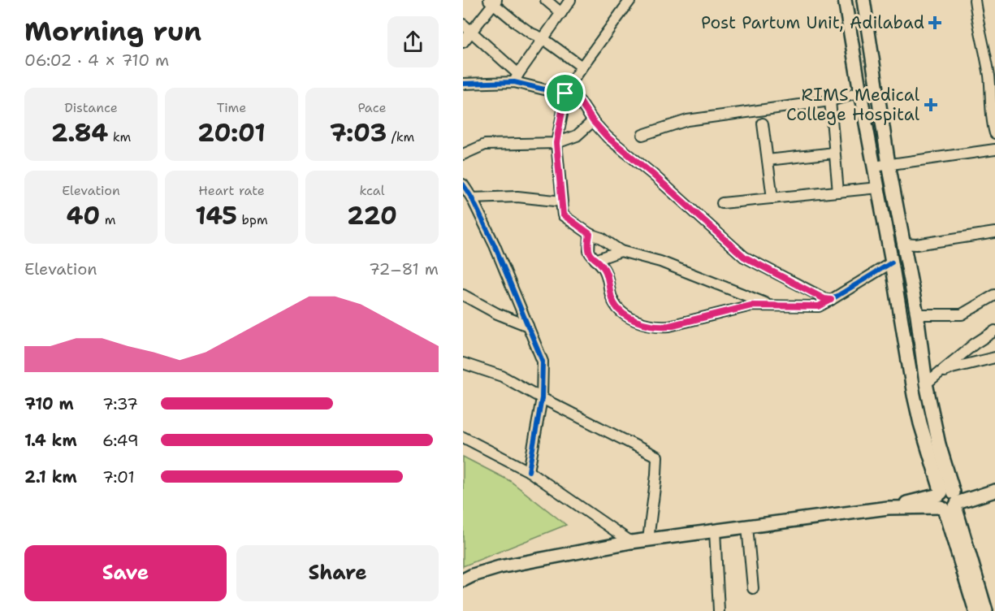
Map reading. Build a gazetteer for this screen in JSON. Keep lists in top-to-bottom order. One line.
{"places":{"health":["Post Partum Unit, Adilabad","RIMS Medical College Hospital"]},"page":{"heading":["Morning run","06:02 · 4 × 710 m"],"stats":[["Distance","2.84 km"],["Time","20:01"],["Pace","7:03 /km"],["Elevation","40 m"],["Heart rate","145 bpm"],["kcal","220"]],"chart":["Elevation","72–81 m"],"list":[{"name":"710 m","note":"7:37"},{"name":"1.4 km","note":"6:49"},{"name":"2.1 km","note":"7:01"}],"buttons":["Save","Share"]}}
